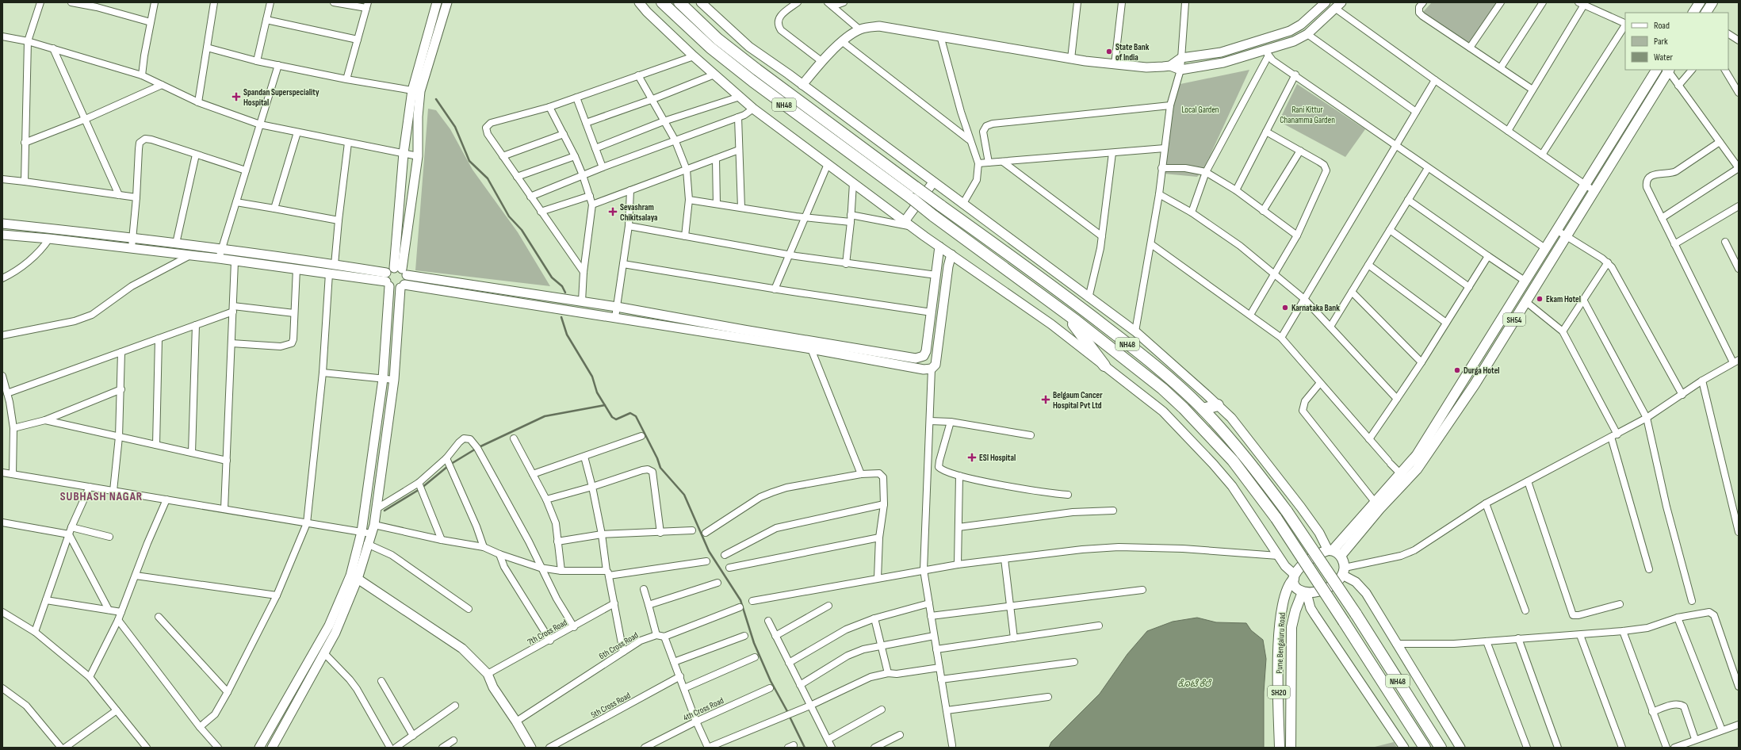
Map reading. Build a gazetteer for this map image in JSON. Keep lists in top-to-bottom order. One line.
{"streets":{"highway":["NH48"],"main road":["SH54","Pune Bengaluru Road","SH20"],"street":["7th Cross Road","6th Cross Road","5th Cross Road","4th Cross Road"]},"crossings":[["SH54","Pune Bengaluru Road"]],"districts":["SUBHASH NAGAR"],"water":["ಕೊಟೆ ಕೆರೆ"],"parks":["Local Garden","Rani Kittur Chanamma Garden"],"places":{"other":["State Bank of India","Ekam Hotel","Karnataka Bank","Durga Hotel"],"health":["Spandan Superspeciality Hospital","Sevashram Chikitsalaya","Belgaum Cancer Hospital Pvt Ltd","ESI Hospital"]},"legend":["Road","Park","Water"]}
